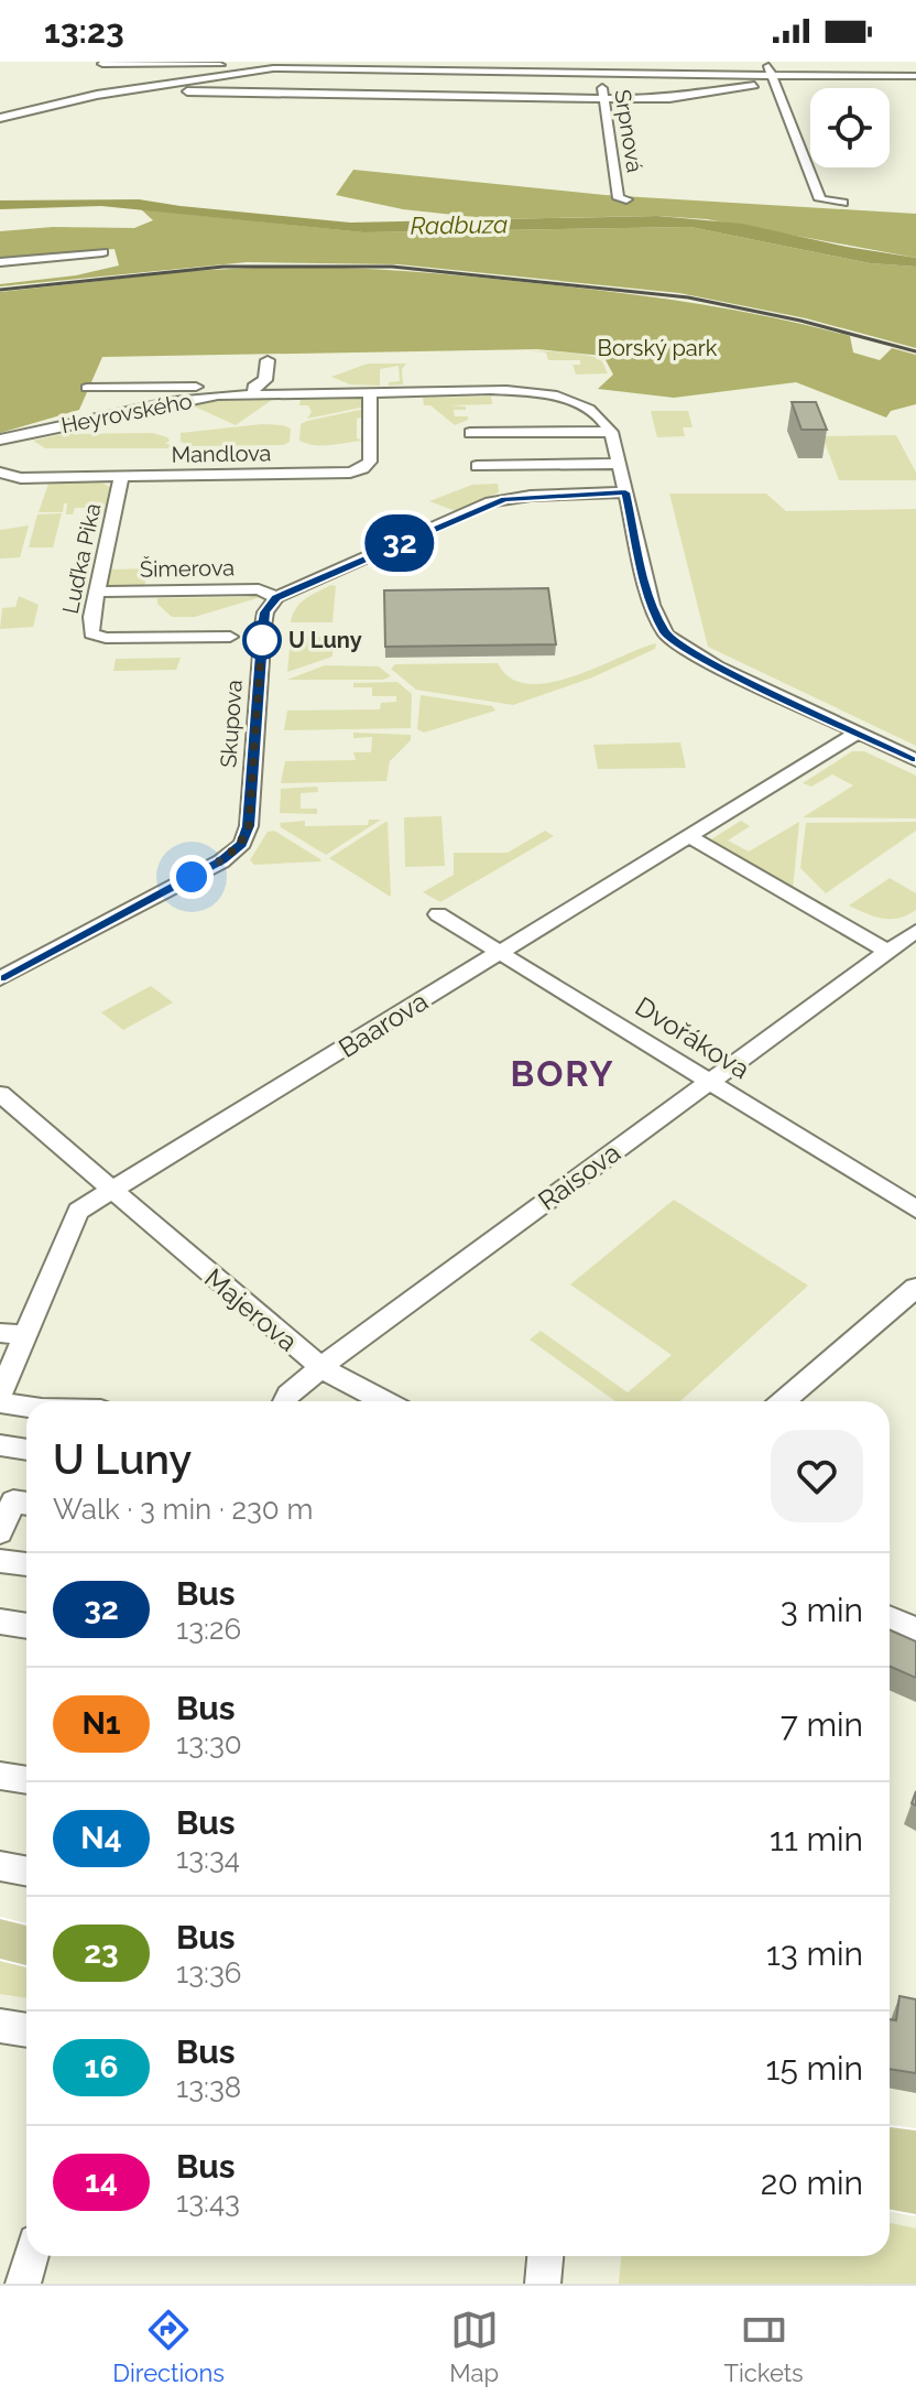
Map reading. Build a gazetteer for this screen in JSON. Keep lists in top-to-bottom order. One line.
{"streets":{"street":["Srpnová","Heyrovského","Mandlova","Luďka Pika","Šimerova","Skupova","Baarova","Dvořákova","Raisova","Majerova"]},"crossings":[["Heyrovského","Mandlova"],["Mandlova","Luďka Pika"],["Luďka Pika","Šimerova"],["Šimerova","Skupova"],["Baarova","Dvořákova"],["Baarova","Majerova"],["Dvořákova","Raisova"],["Raisova","Majerova"]],"districts":["BORY"],"water":["Radbuza"],"parks":["Borský park"],"places":["U Luny"],"lines":["bus line 32"],"page":{"status":"13:23","on_map":"32","heading":["U Luny","Walk · 3 min · 230 m"],"list":[{"mark":"32","name":"Bus","note":"13:26","value":"3 min"},{"mark":"N1","name":"Bus","note":"13:30","value":"7 min"},{"mark":"N4","name":"Bus","note":"13:34","value":"11 min"},{"mark":"23","name":"Bus","note":"13:36","value":"13 min"},{"mark":"16","name":"Bus","note":"13:38","value":"15 min"},{"mark":"14","name":"Bus","note":"13:43","value":"20 min"}],"tabs":["Directions","Map","Tickets"]}}
